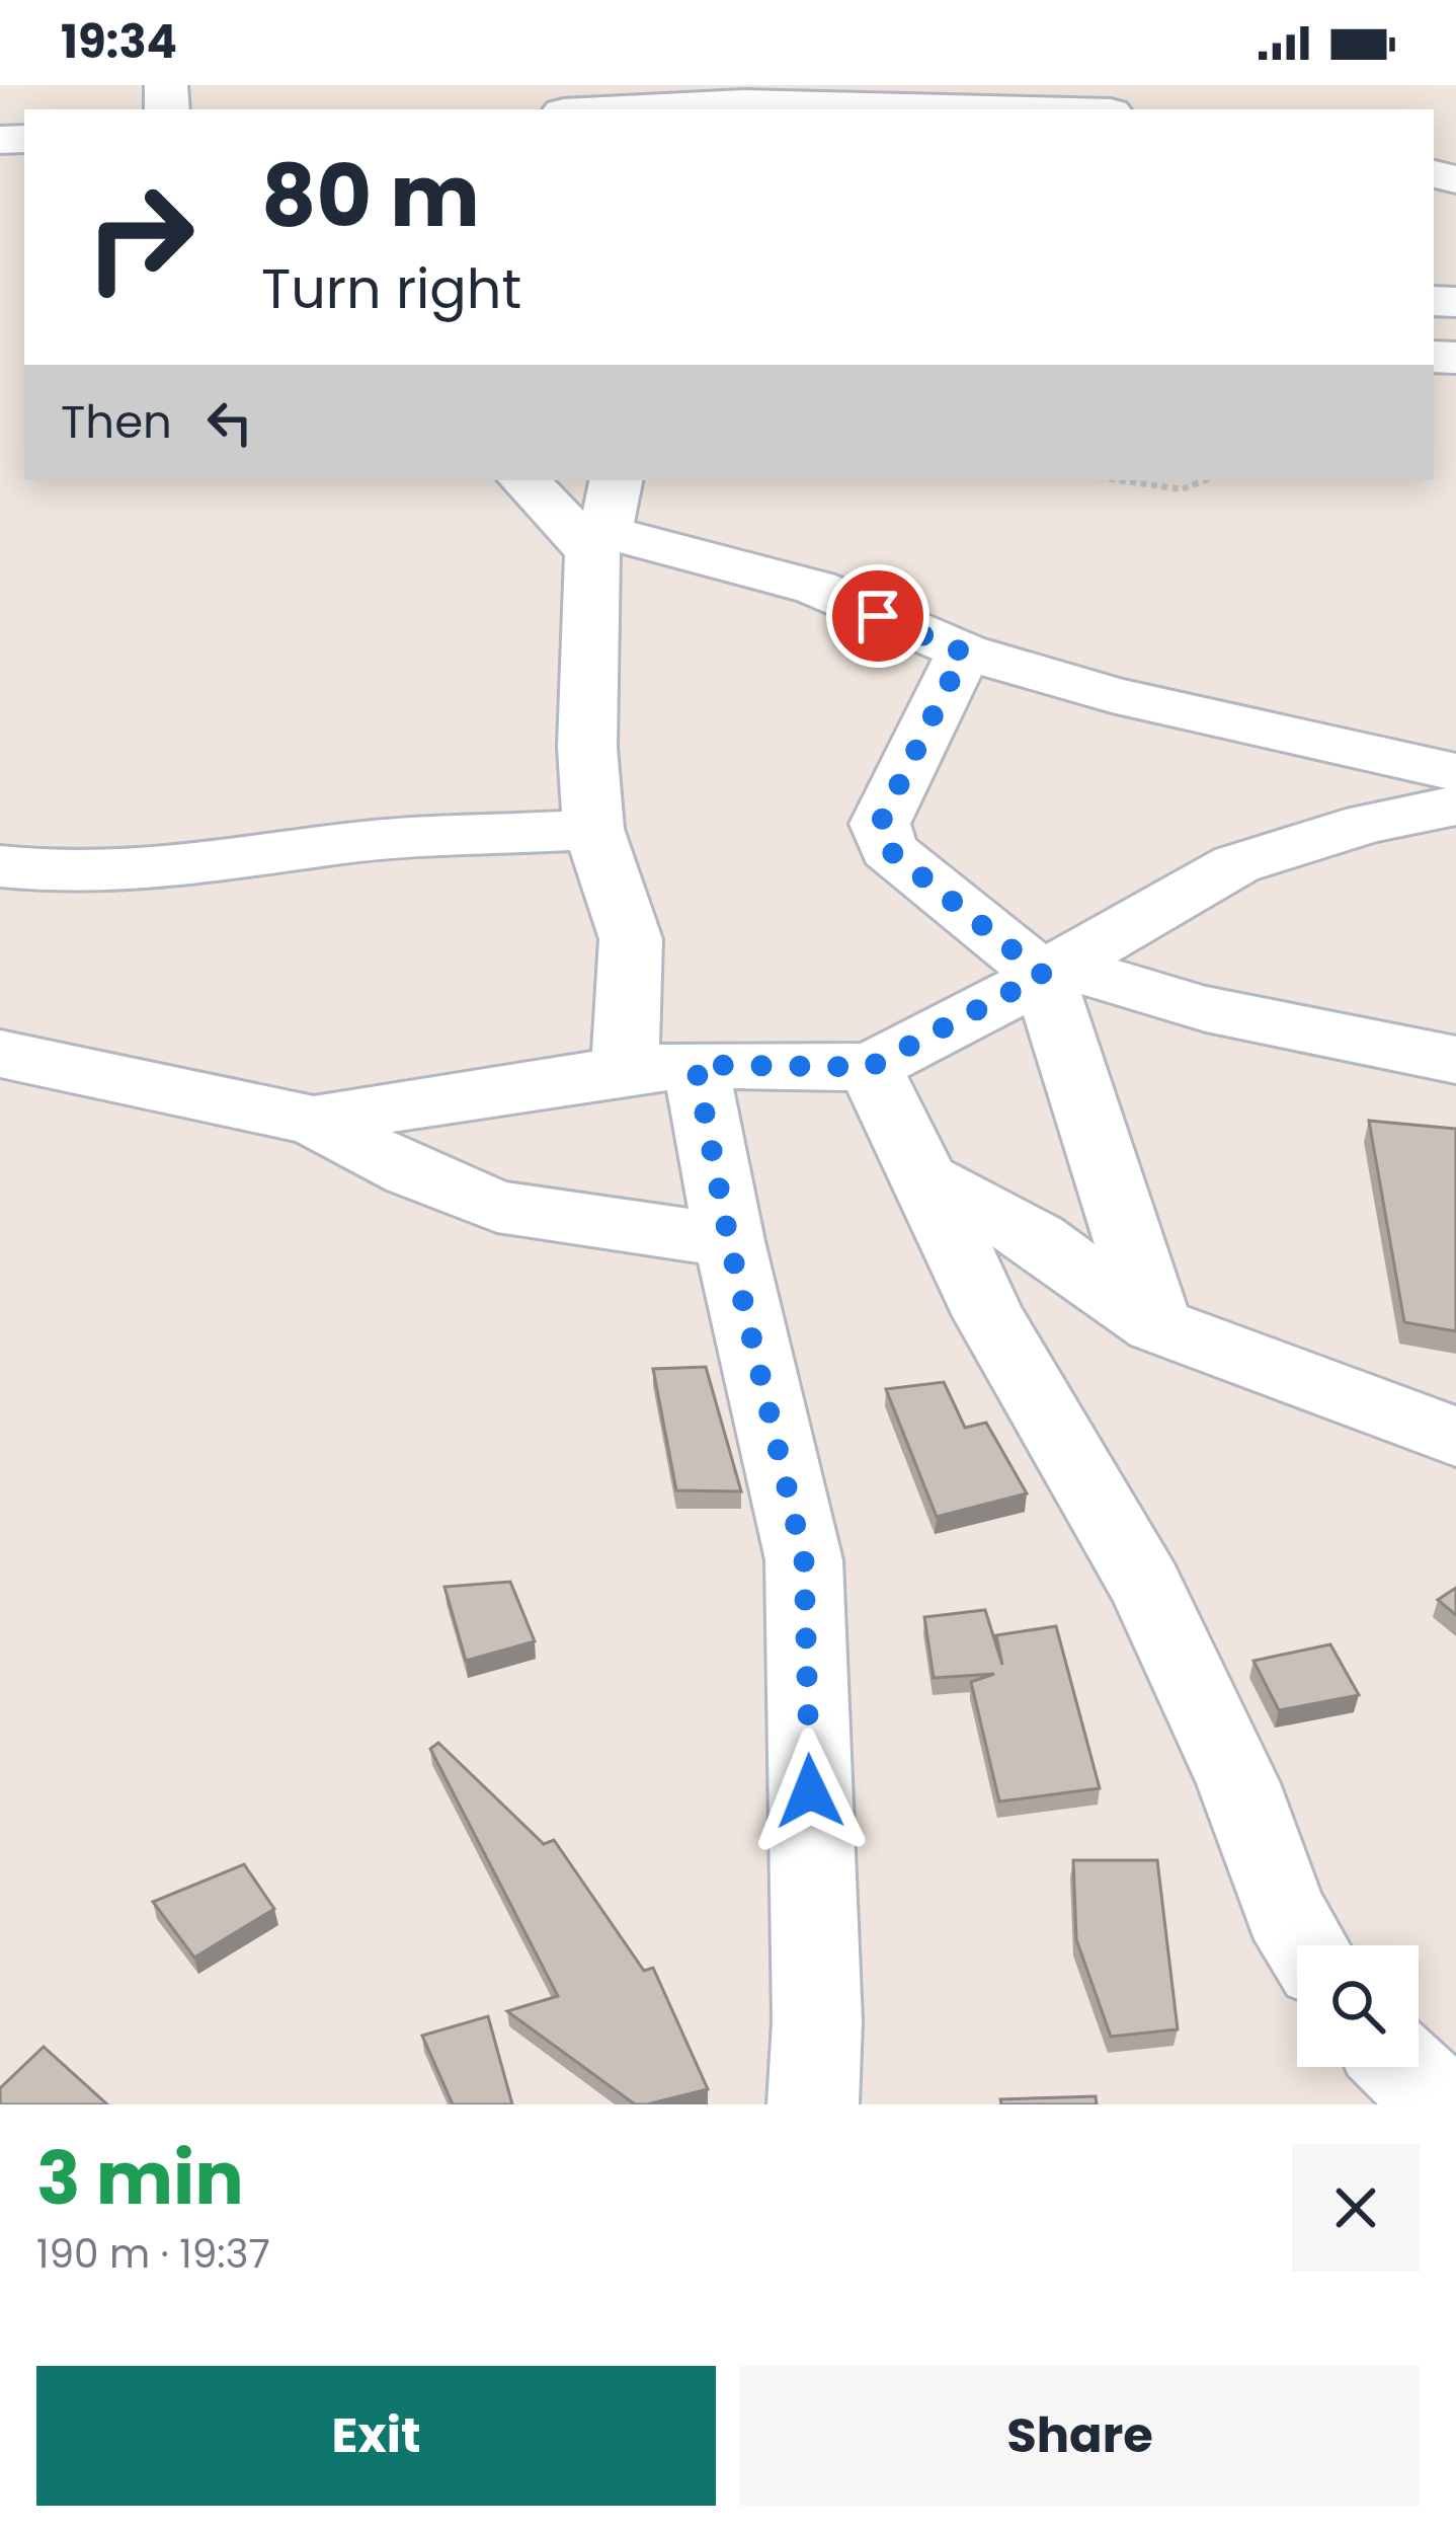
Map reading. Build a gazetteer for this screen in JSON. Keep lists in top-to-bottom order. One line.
{"page":{"status":"19:34","turn":["80 m","Turn right"],"then":"Then","heading":["3 min","190 m · 19:37"],"buttons":["Exit","Share"]}}
